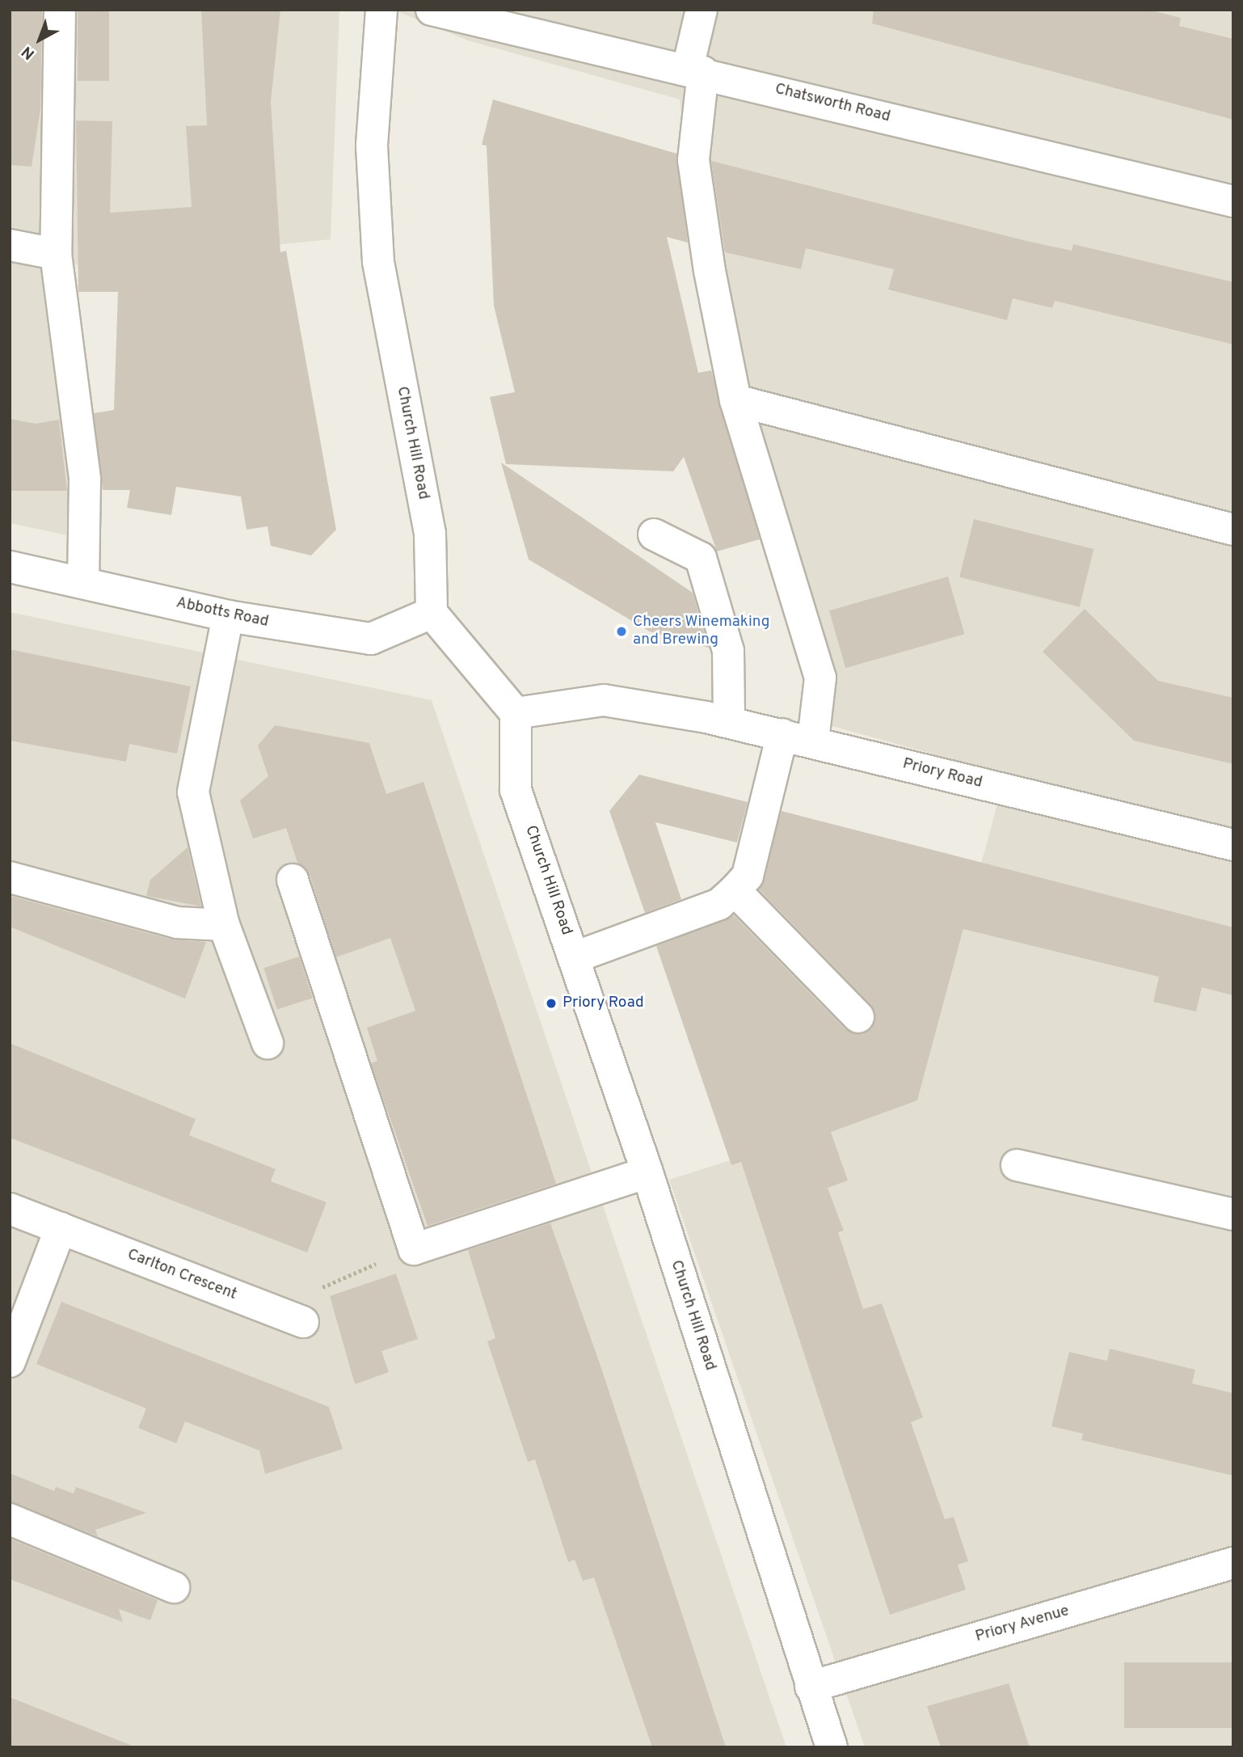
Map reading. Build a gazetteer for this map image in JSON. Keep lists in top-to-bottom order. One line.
{"streets":{"street":["Chatsworth Road","Church Hill Road","Abbotts Road","Priory Road","Carlton Crescent","Priory Avenue"]},"crossings":[["Church Hill Road","Abbotts Road"],["Church Hill Road","Priory Road"],["Church Hill Road","Priory Avenue"]],"places":["Cheers Winemaking and Brewing","Priory Road"],"north":"bottom left"}
